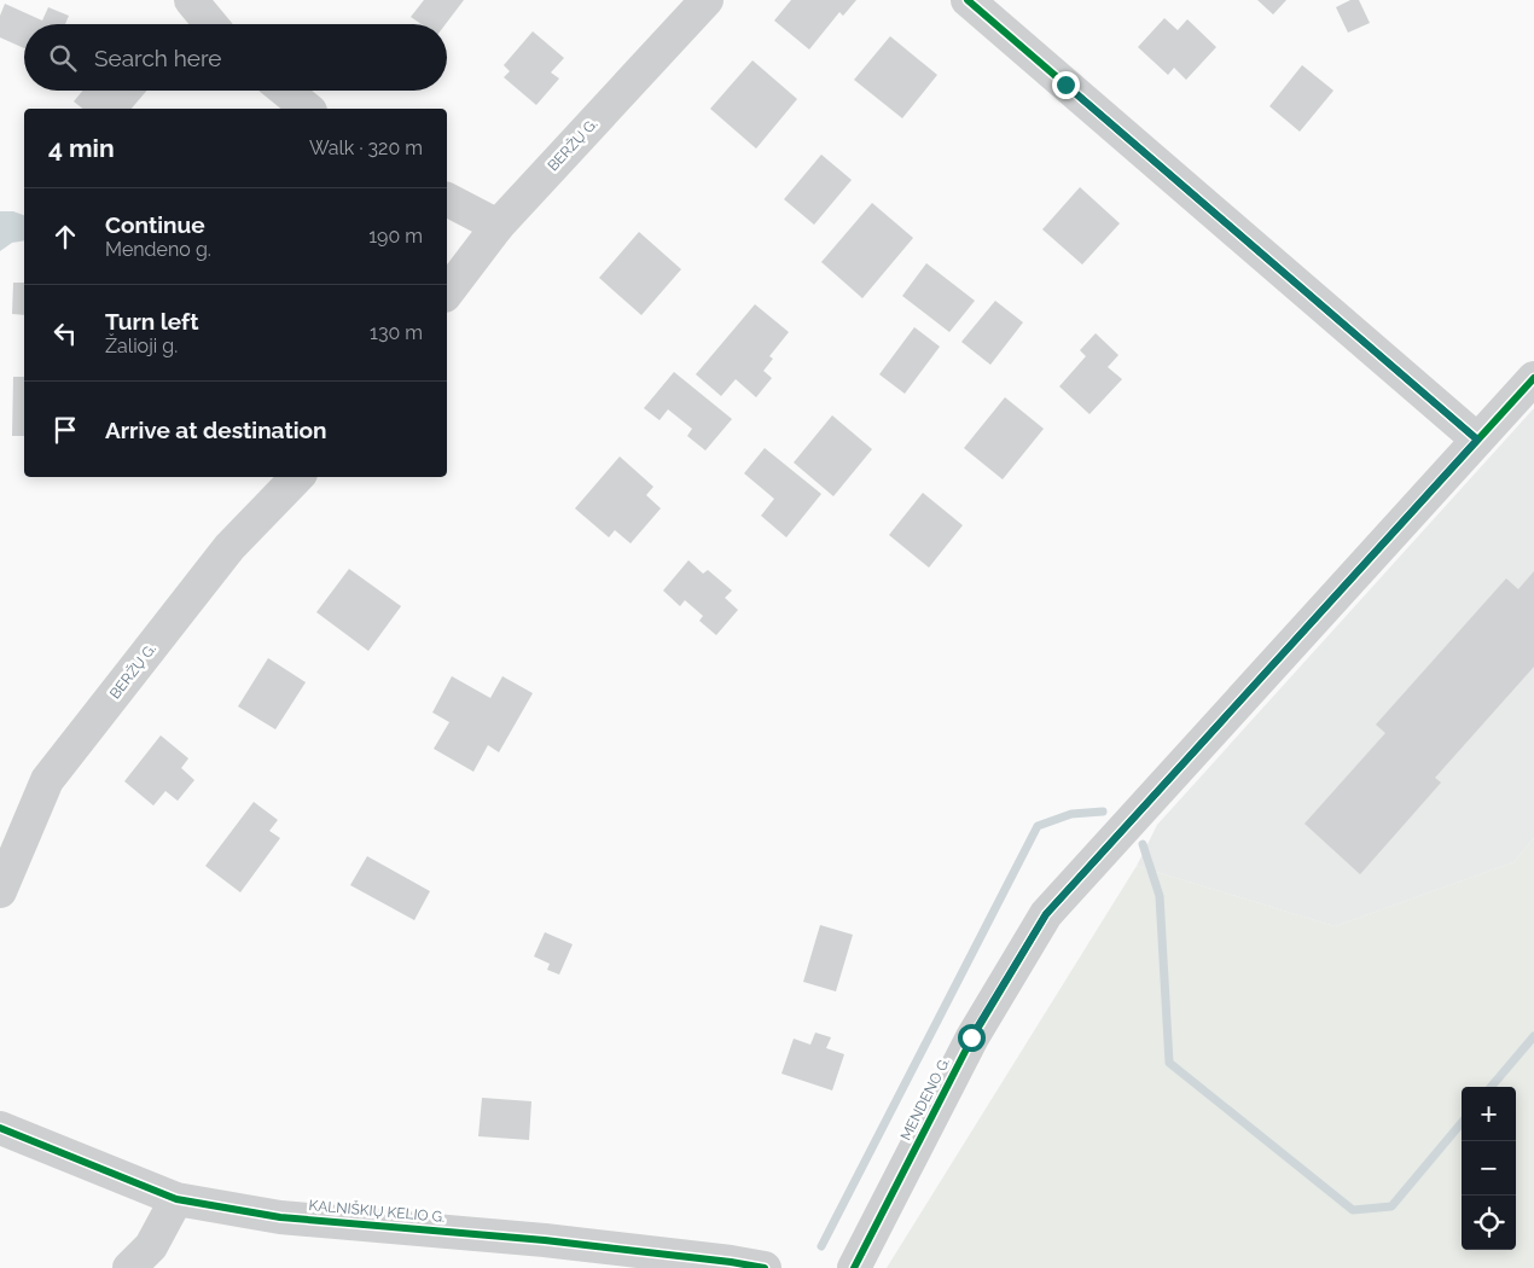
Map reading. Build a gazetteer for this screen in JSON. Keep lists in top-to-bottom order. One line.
{"streets":{"street":["BERŽŲ G.","MENDENO G.","KALNIŠKIŲ KELIO G."]},"page":{"search":"Search here","heading":["4 min","Walk · 320 m"],"list":[["Continue","Mendeno g.","190 m"],["Turn left","Žalioji g.","130 m"],"Arrive at destination"],"map_buttons":["+","−"]}}
